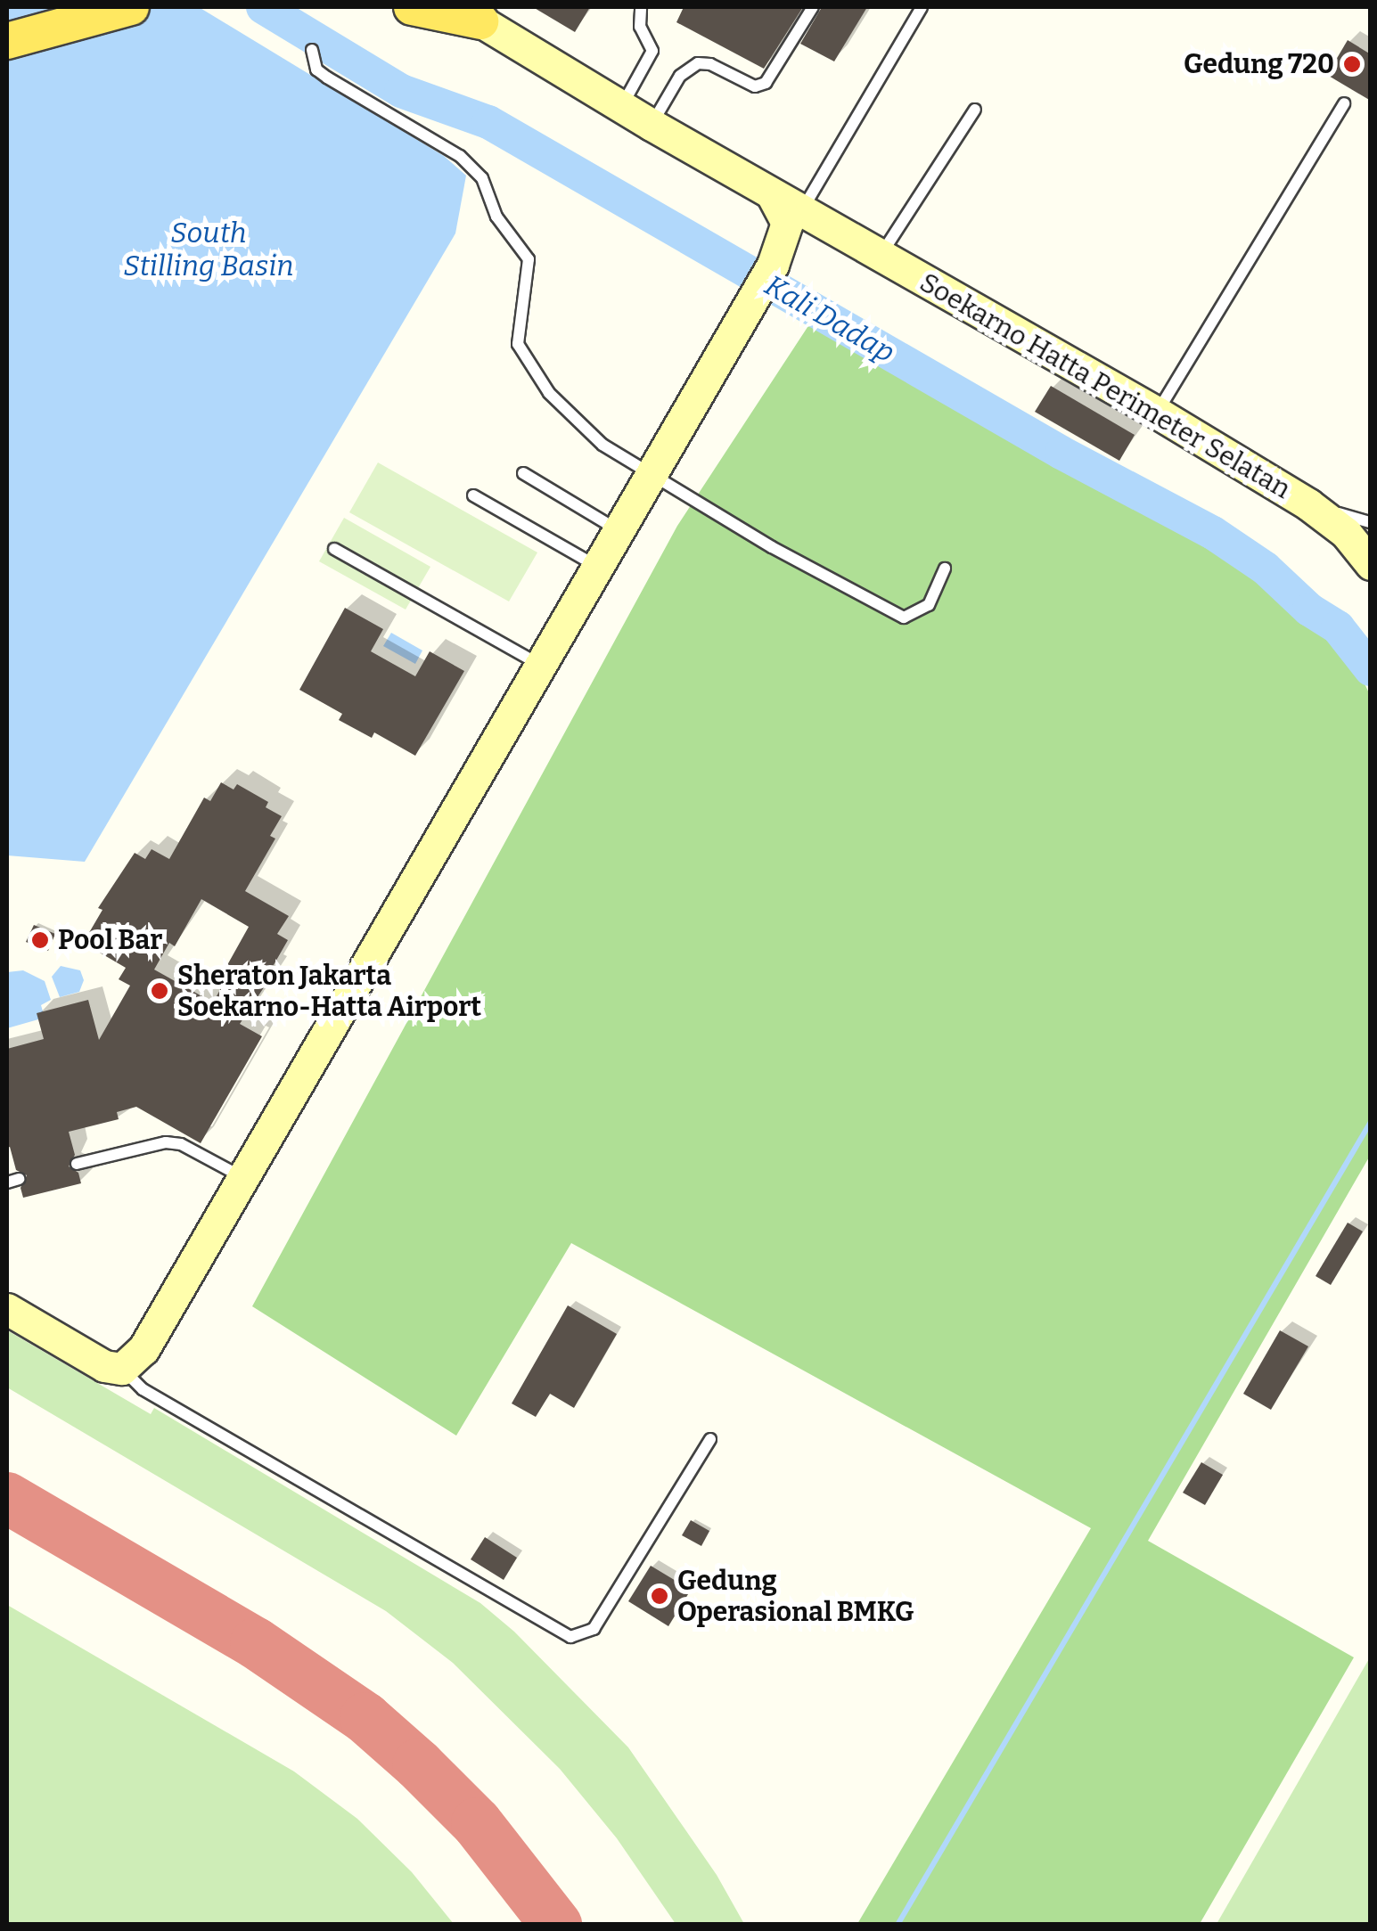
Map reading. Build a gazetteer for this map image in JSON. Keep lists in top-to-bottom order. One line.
{"streets":{"street":["Soekarno Hatta Perimeter Selatan"]},"water":["South Stilling Basin","Kali Dadap"],"places":["Gedung 720","Pool Bar","Sheraton Jakarta Soekarno-Hatta Airport","Gedung Operasional BMKG"]}
